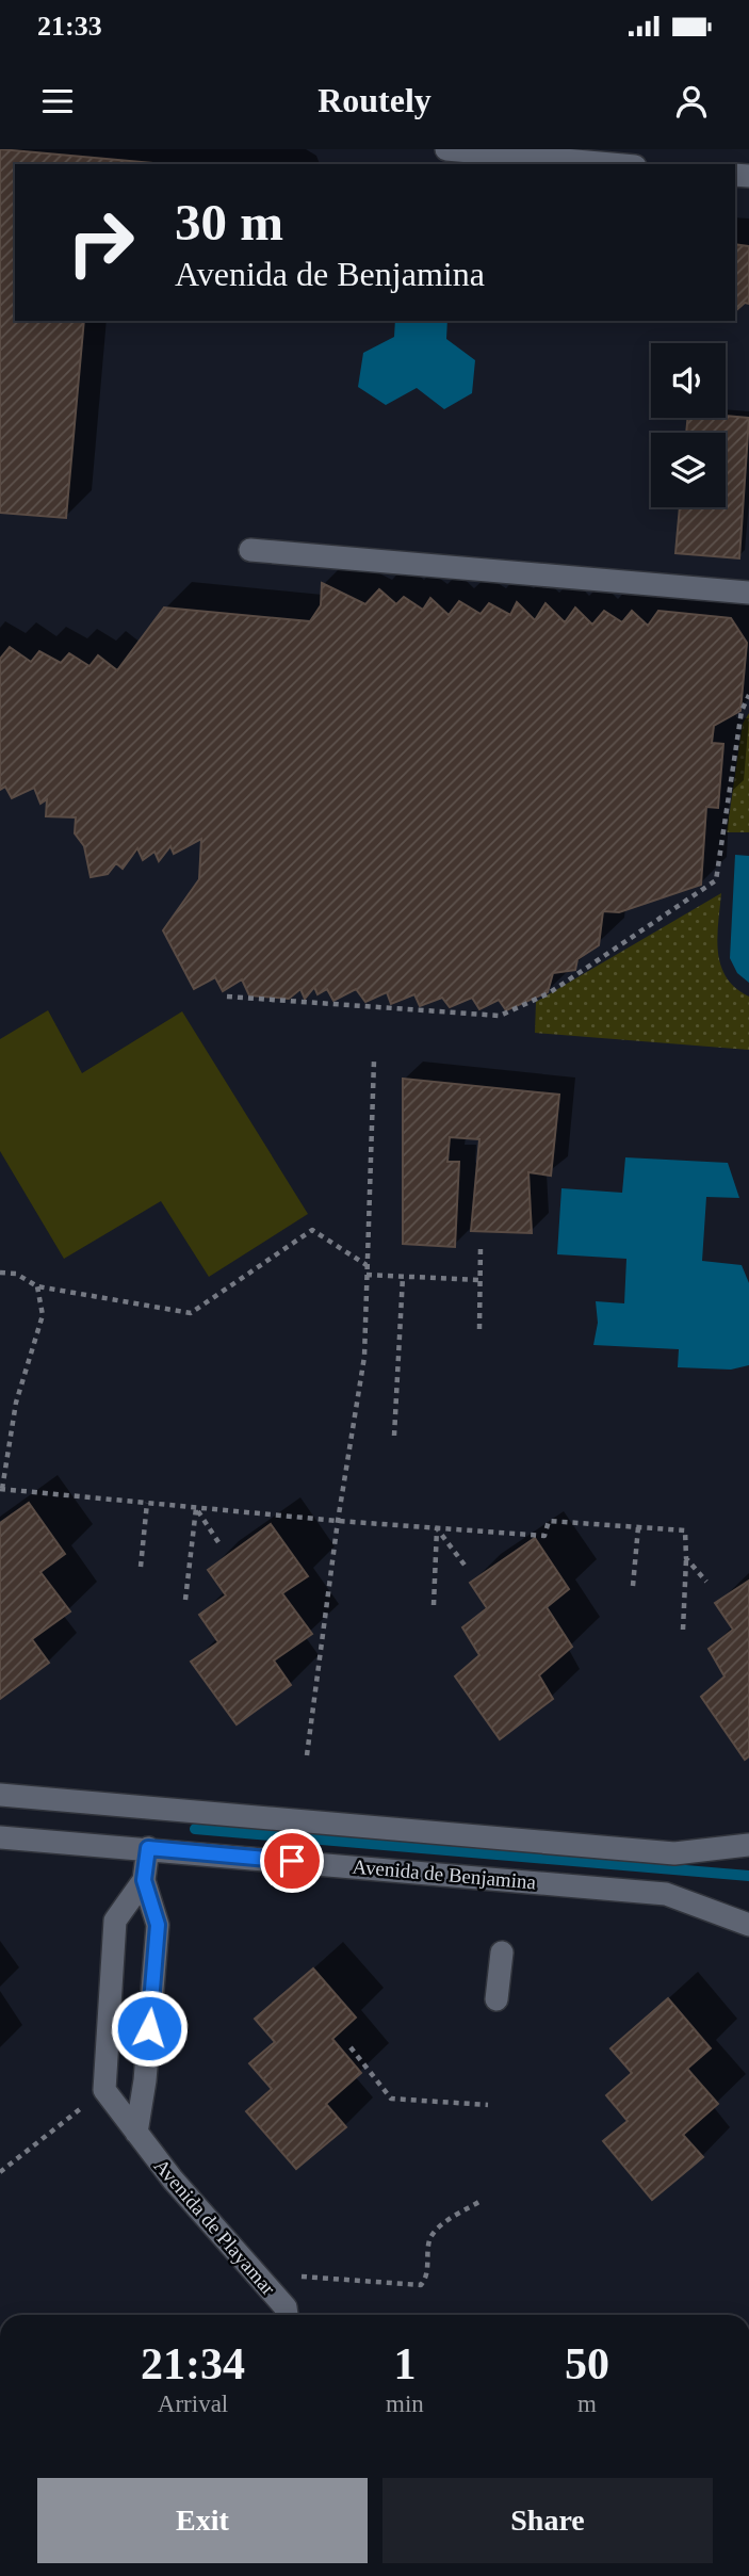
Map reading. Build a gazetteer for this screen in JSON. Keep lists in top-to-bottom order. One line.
{"streets":{"street":["Avenida de Benjamina","Avenida de Playamar"]},"page":{"status":"21:33","header":"Routely","turn":["30 m","Avenida de Benjamina"],"eta":["21:34","Arrival","1","min","50","m"],"buttons":["Exit","Share"]}}
